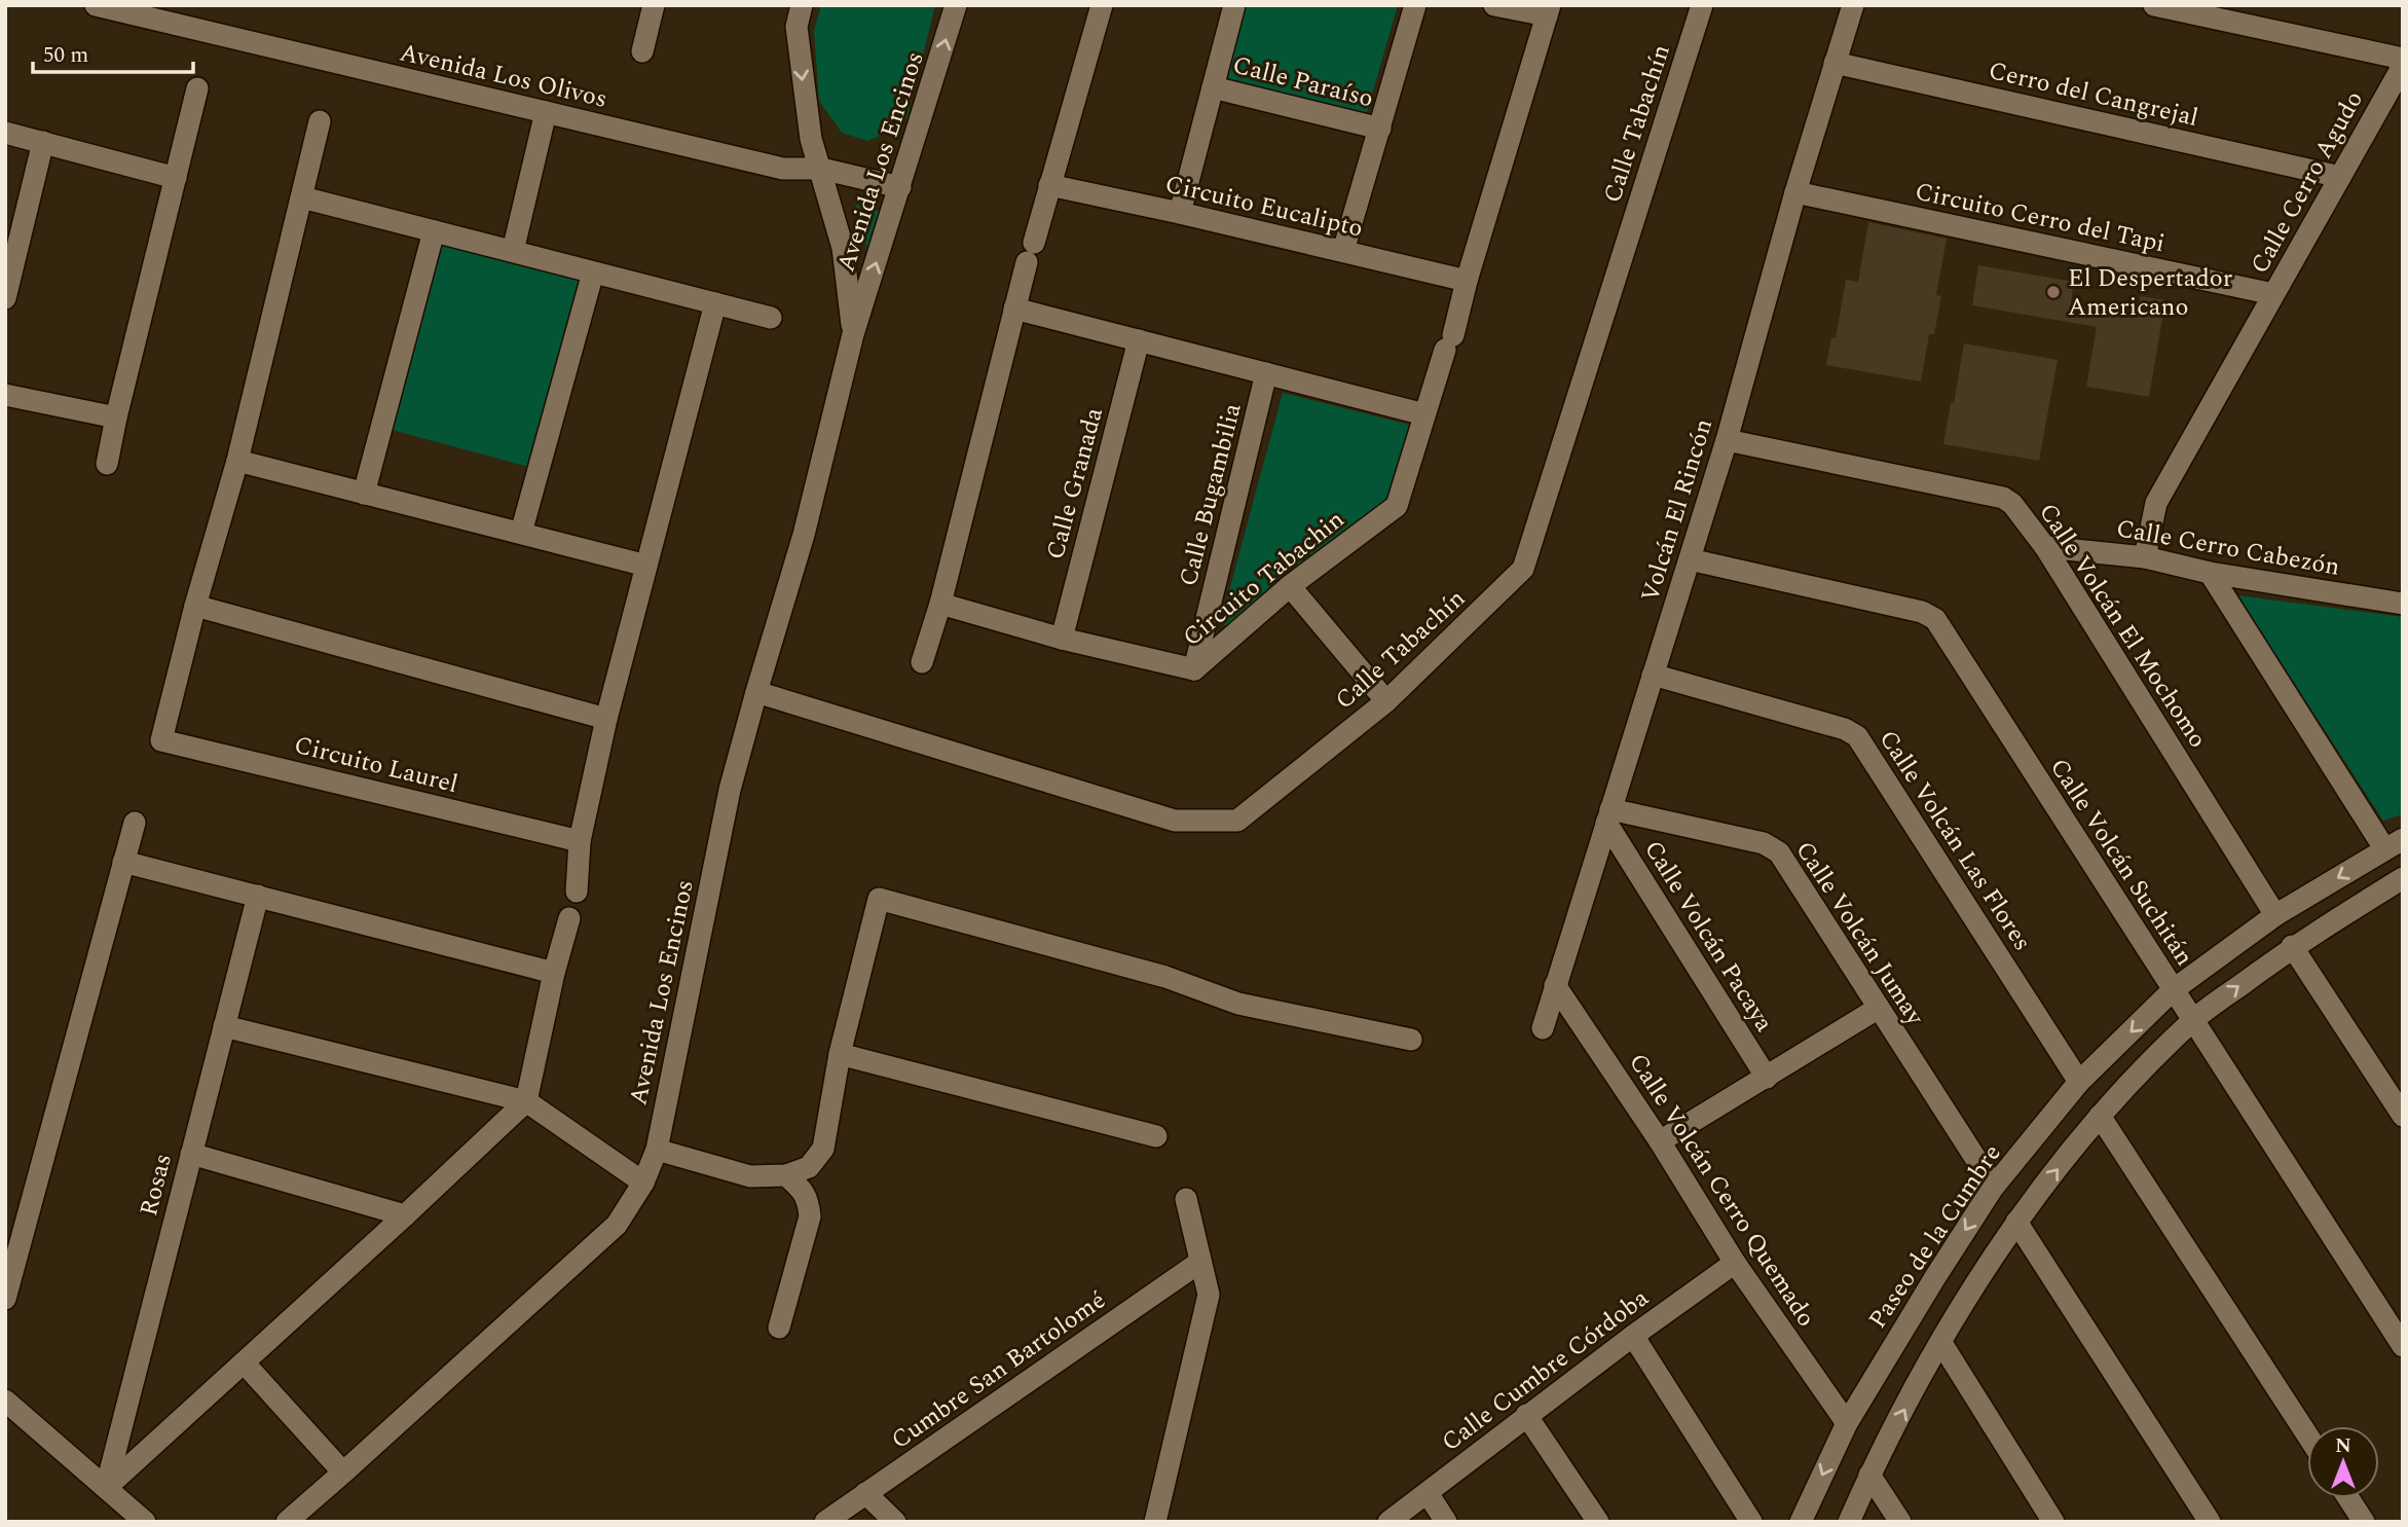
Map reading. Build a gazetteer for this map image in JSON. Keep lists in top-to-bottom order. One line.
{"streets":{"street":["Avenida Los Olivos","Calle Paraíso","Cerro del Cangrejal","Calle Tabachín","Avenida Los Encinos","Calle Cerro Agudo","Circuito Eucalipto","Circuito Cerro del Tapi","Calle Granada","Calle Bugambilia","Volcán El Rincón","Calle Cerro Cabezón","Circuito Tabachin","Calle Volcán El Mochomo","Circuito Laurel","Calle Volcán Las Flores","Calle Volcán Suchitán","Calle Volcán Jumay","Calle Volcán Pacaya","Rosas","Calle Volcán Cerro Quemado","Paseo de la Cumbre","Cumbre San Bartolomé","Calle Cumbre Córdoba"]},"crossings":[["Avenida Los Olivos","Avenida Los Encinos"],["Cerro del Cangrejal","Calle Cerro Agudo"],["Cerro del Cangrejal","Volcán El Rincón"],["Calle Tabachín","Avenida Los Encinos"],["Calle Cerro Agudo","Circuito Cerro del Tapi"],["Calle Cerro Agudo","Calle Cerro Cabezón"],["Circuito Eucalipto","Circuito Tabachin"],["Circuito Cerro del Tapi","Volcán El Rincón"],["Calle Granada","Circuito Tabachin"],["Calle Bugambilia","Circuito Tabachin"],["Volcán El Rincón","Calle Volcán El Mochomo"],["Volcán El Rincón","Calle Volcán Las Flores"],["Volcán El Rincón","Calle Volcán Suchitán"],["Volcán El Rincón","Calle Volcán Jumay"],["Volcán El Rincón","Calle Volcán Pacaya"],["Volcán El Rincón","Calle Volcán Cerro Quemado"],["Calle Cerro Cabezón","Calle Volcán El Mochomo"],["Calle Volcán El Mochomo","Paseo de la Cumbre"],["Calle Volcán Las Flores","Paseo de la Cumbre"],["Calle Volcán Suchitán","Paseo de la Cumbre"],["Calle Volcán Jumay","Calle Volcán Pacaya"],["Calle Volcán Jumay","Paseo de la Cumbre"],["Calle Volcán Cerro Quemado","Paseo de la Cumbre"],["Calle Volcán Cerro Quemado","Calle Cumbre Córdoba"]],"places":["El Despertador Americano"],"scale_bar":"50 m","north":"top"}
